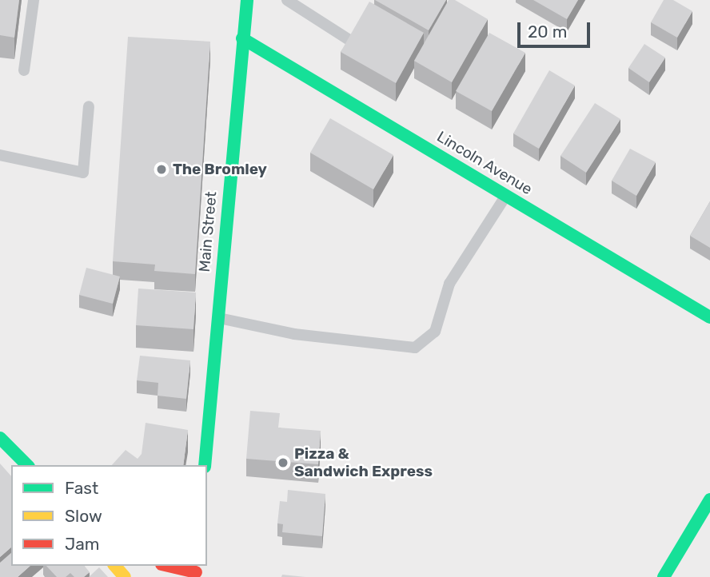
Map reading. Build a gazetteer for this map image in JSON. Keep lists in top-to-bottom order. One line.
{"streets":{"street":["Lincoln Avenue","Main Street"]},"crossings":[["Lincoln Avenue","Main Street"]],"places":["The Bromley","Pizza & Sandwich Express"],"legend":["Fast","Slow","Jam"],"scale_bar":"20 m"}
